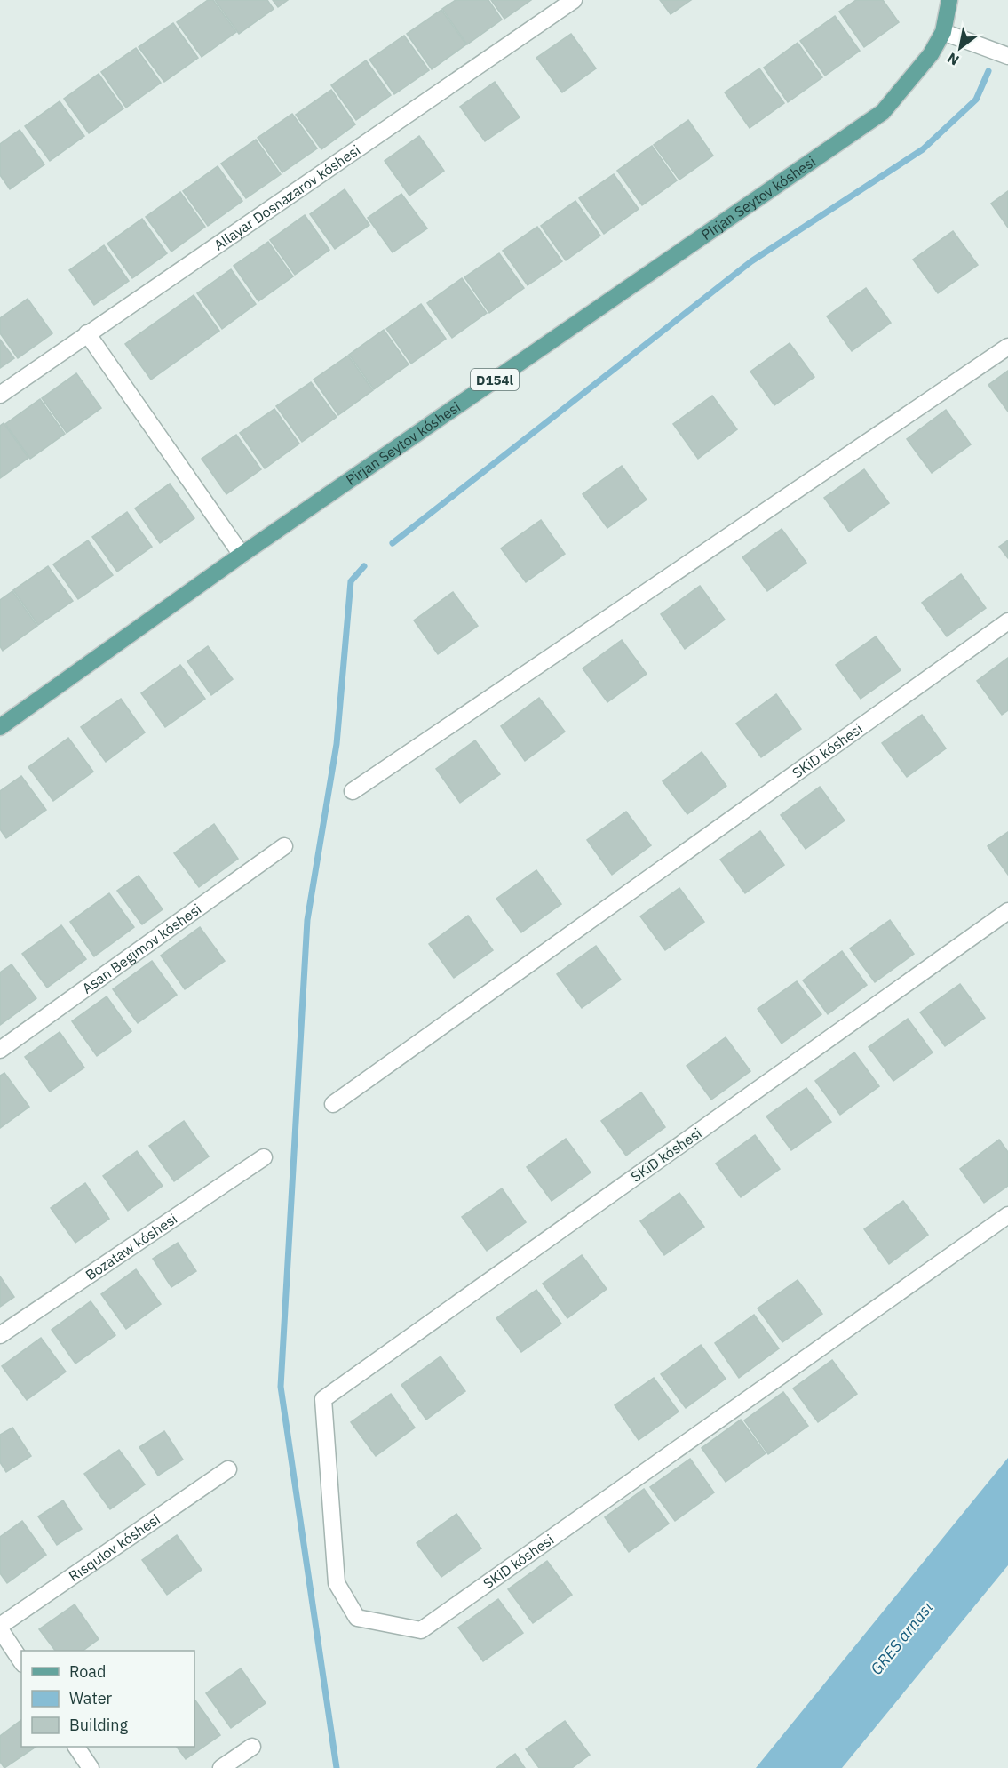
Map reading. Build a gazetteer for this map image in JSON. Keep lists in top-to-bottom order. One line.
{"streets":{"main road":["Pirjan Seytov kóshesi","D154l"],"street":["Allayar Dosnazarov kóshesi","SKiD kóshesi","Asan Begimov kóshesi","Bozataw kóshesi","Rısqulov kóshesi"]},"water":["GRES arnası"],"legend":["Road","Water","Building"],"north":"bottom left"}
